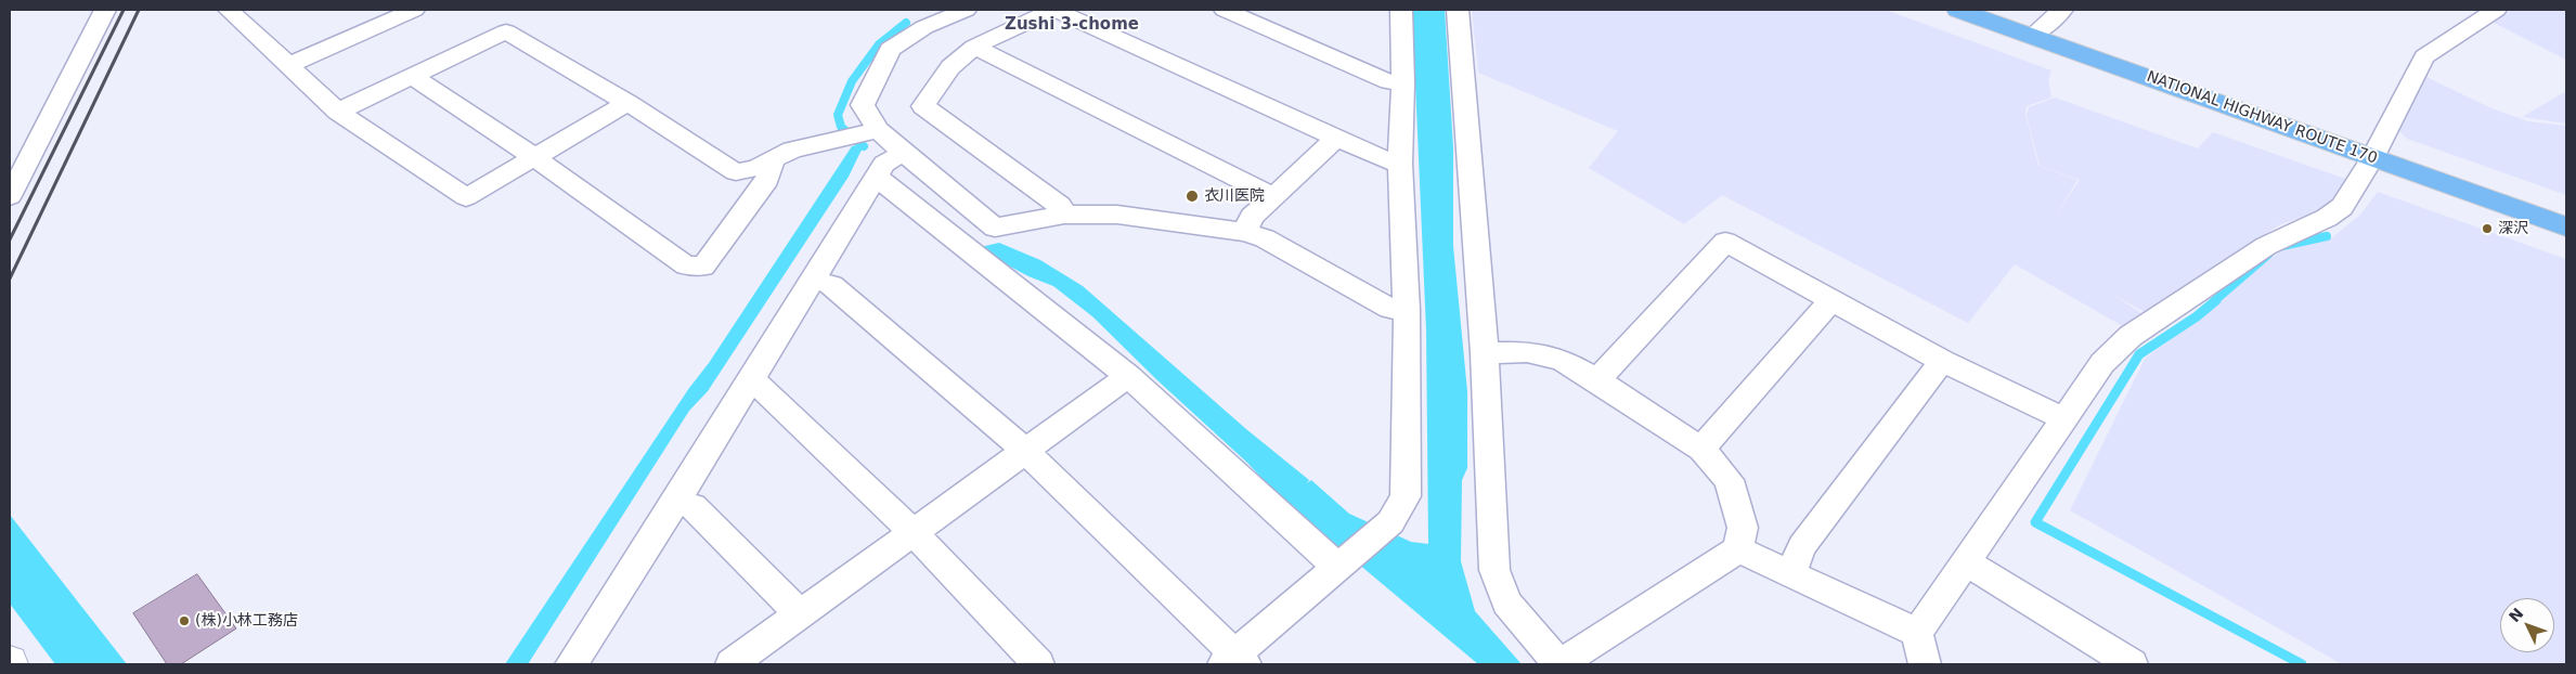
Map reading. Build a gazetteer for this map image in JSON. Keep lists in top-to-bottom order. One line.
{"streets":{"highway":["NATIONAL HIGHWAY ROUTE 170"]},"districts":["Zushi 3-chome"],"places":["衣川医院","深沢","(株)小林工務店"],"north":"top left"}
